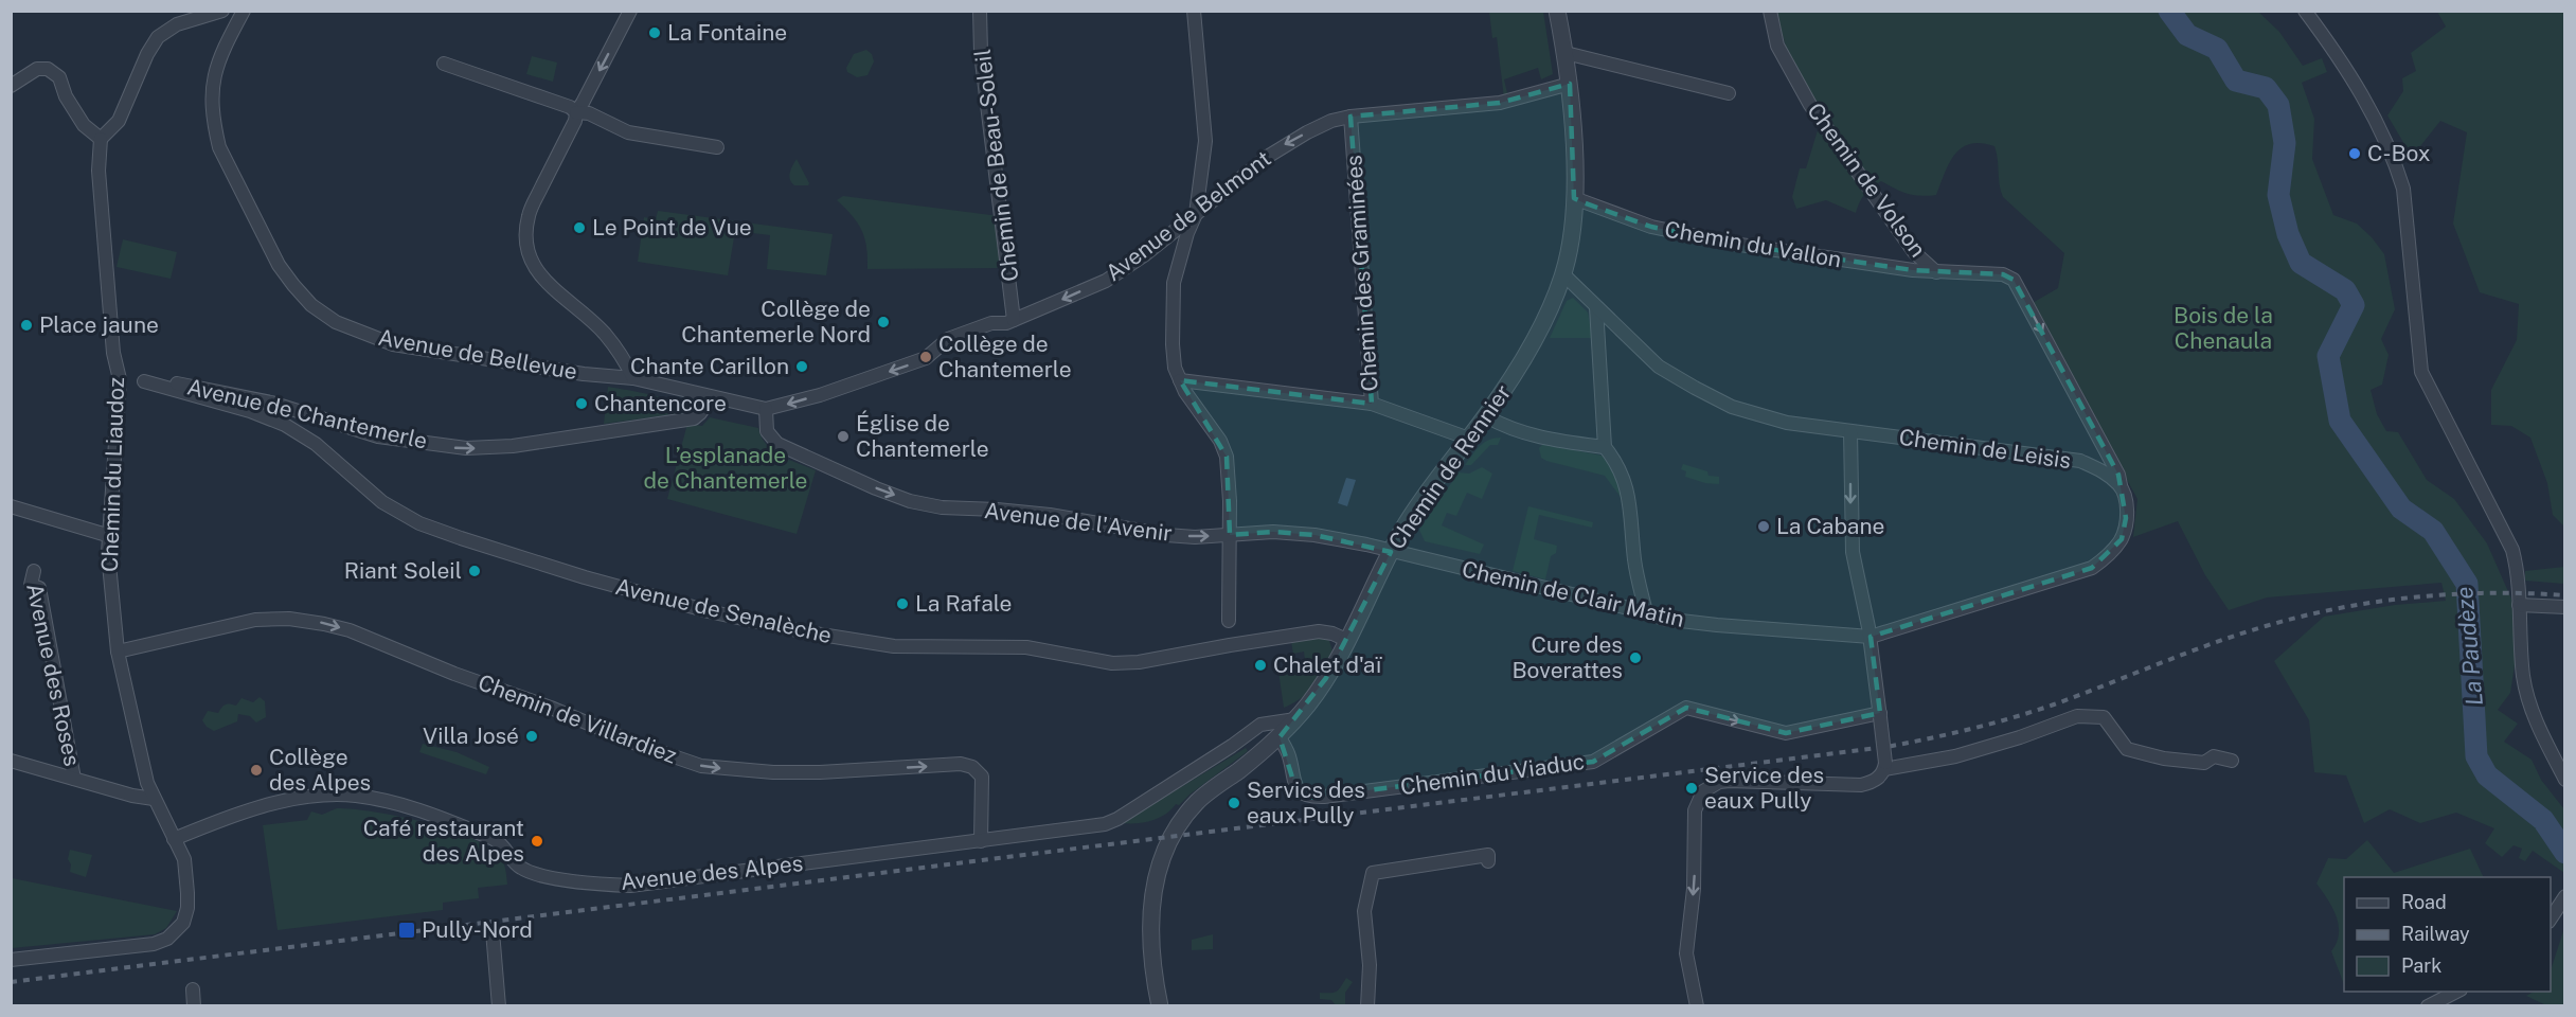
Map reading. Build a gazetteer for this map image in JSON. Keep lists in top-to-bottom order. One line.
{"streets":{"street":["Chemin de Beau-Soleil","Chemin de Volson","Avenue de Belmont","Chemin du Vallon","Chemin des Graminées","Avenue de Bellevue","Avenue de Chantemerle","Chemin de Leisis","Chemin de Rennier","Chemin du Liaudoz","Avenue de l'Avenir","Chemin de Clair Matin","Avenue de Senalèche","Avenue des Roses","Chemin de Villardiez","Chemin du Viaduc","Avenue des Alpes"]},"crossings":[["Chemin de Beau-Soleil","Avenue de Belmont"],["Chemin de Volson","Chemin du Vallon"],["Chemin de Volson","Chemin de Leisis"],["Avenue de Belmont","Chemin des Graminées"],["Avenue de Belmont","Avenue de Bellevue"],["Avenue de Belmont","Avenue de Chantemerle"],["Avenue de Belmont","Chemin de Rennier"],["Avenue de Belmont","Avenue de l'Avenir"],["Chemin du Vallon","Chemin de Rennier"],["Chemin des Graminées","Chemin de Rennier"],["Avenue de Bellevue","Avenue de Chantemerle"],["Avenue de Chantemerle","Chemin du Liaudoz"],["Avenue de Chantemerle","Avenue de Senalèche"],["Chemin de Leisis","Chemin de Rennier"],["Chemin de Rennier","Avenue de l'Avenir"],["Chemin de Rennier","Chemin de Clair Matin"],["Chemin de Rennier","Avenue de Senalèche"],["Chemin de Rennier","Chemin du Viaduc"],["Chemin de Rennier","Avenue des Alpes"],["Chemin du Liaudoz","Avenue des Roses"],["Chemin du Liaudoz","Chemin de Villardiez"],["Chemin du Liaudoz","Avenue des Alpes"],["Avenue de l'Avenir","Chemin de Clair Matin"],["Chemin de Villardiez","Avenue des Alpes"]],"one_way":["Chemin de Volson","Avenue de Belmont","Avenue de Chantemerle","Avenue de l'Avenir","Chemin de Villardiez","Chemin du Viaduc"],"water":["La Paudèze"],"parks":["Bois de la Chenaula","L’esplanade de Chantemerle"],"places":{"other":["La Fontaine","C-Box","Le Point de Vue","Collège de Chantemerle Nord","Place jaune","Collège de Chantemerle","Chante Carillon","Chantencore","Église de Chantemerle","La Cabane","Riant Soleil","La Rafale","Cure des Boverattes","Chalet d'aï","Villa José","Collège des Alpes","Service des eaux Pully","Servics des eaux Pully","Café restaurant des Alpes"],"transit":["Pully-Nord"]},"legend":["Road","Railway","Park"]}
